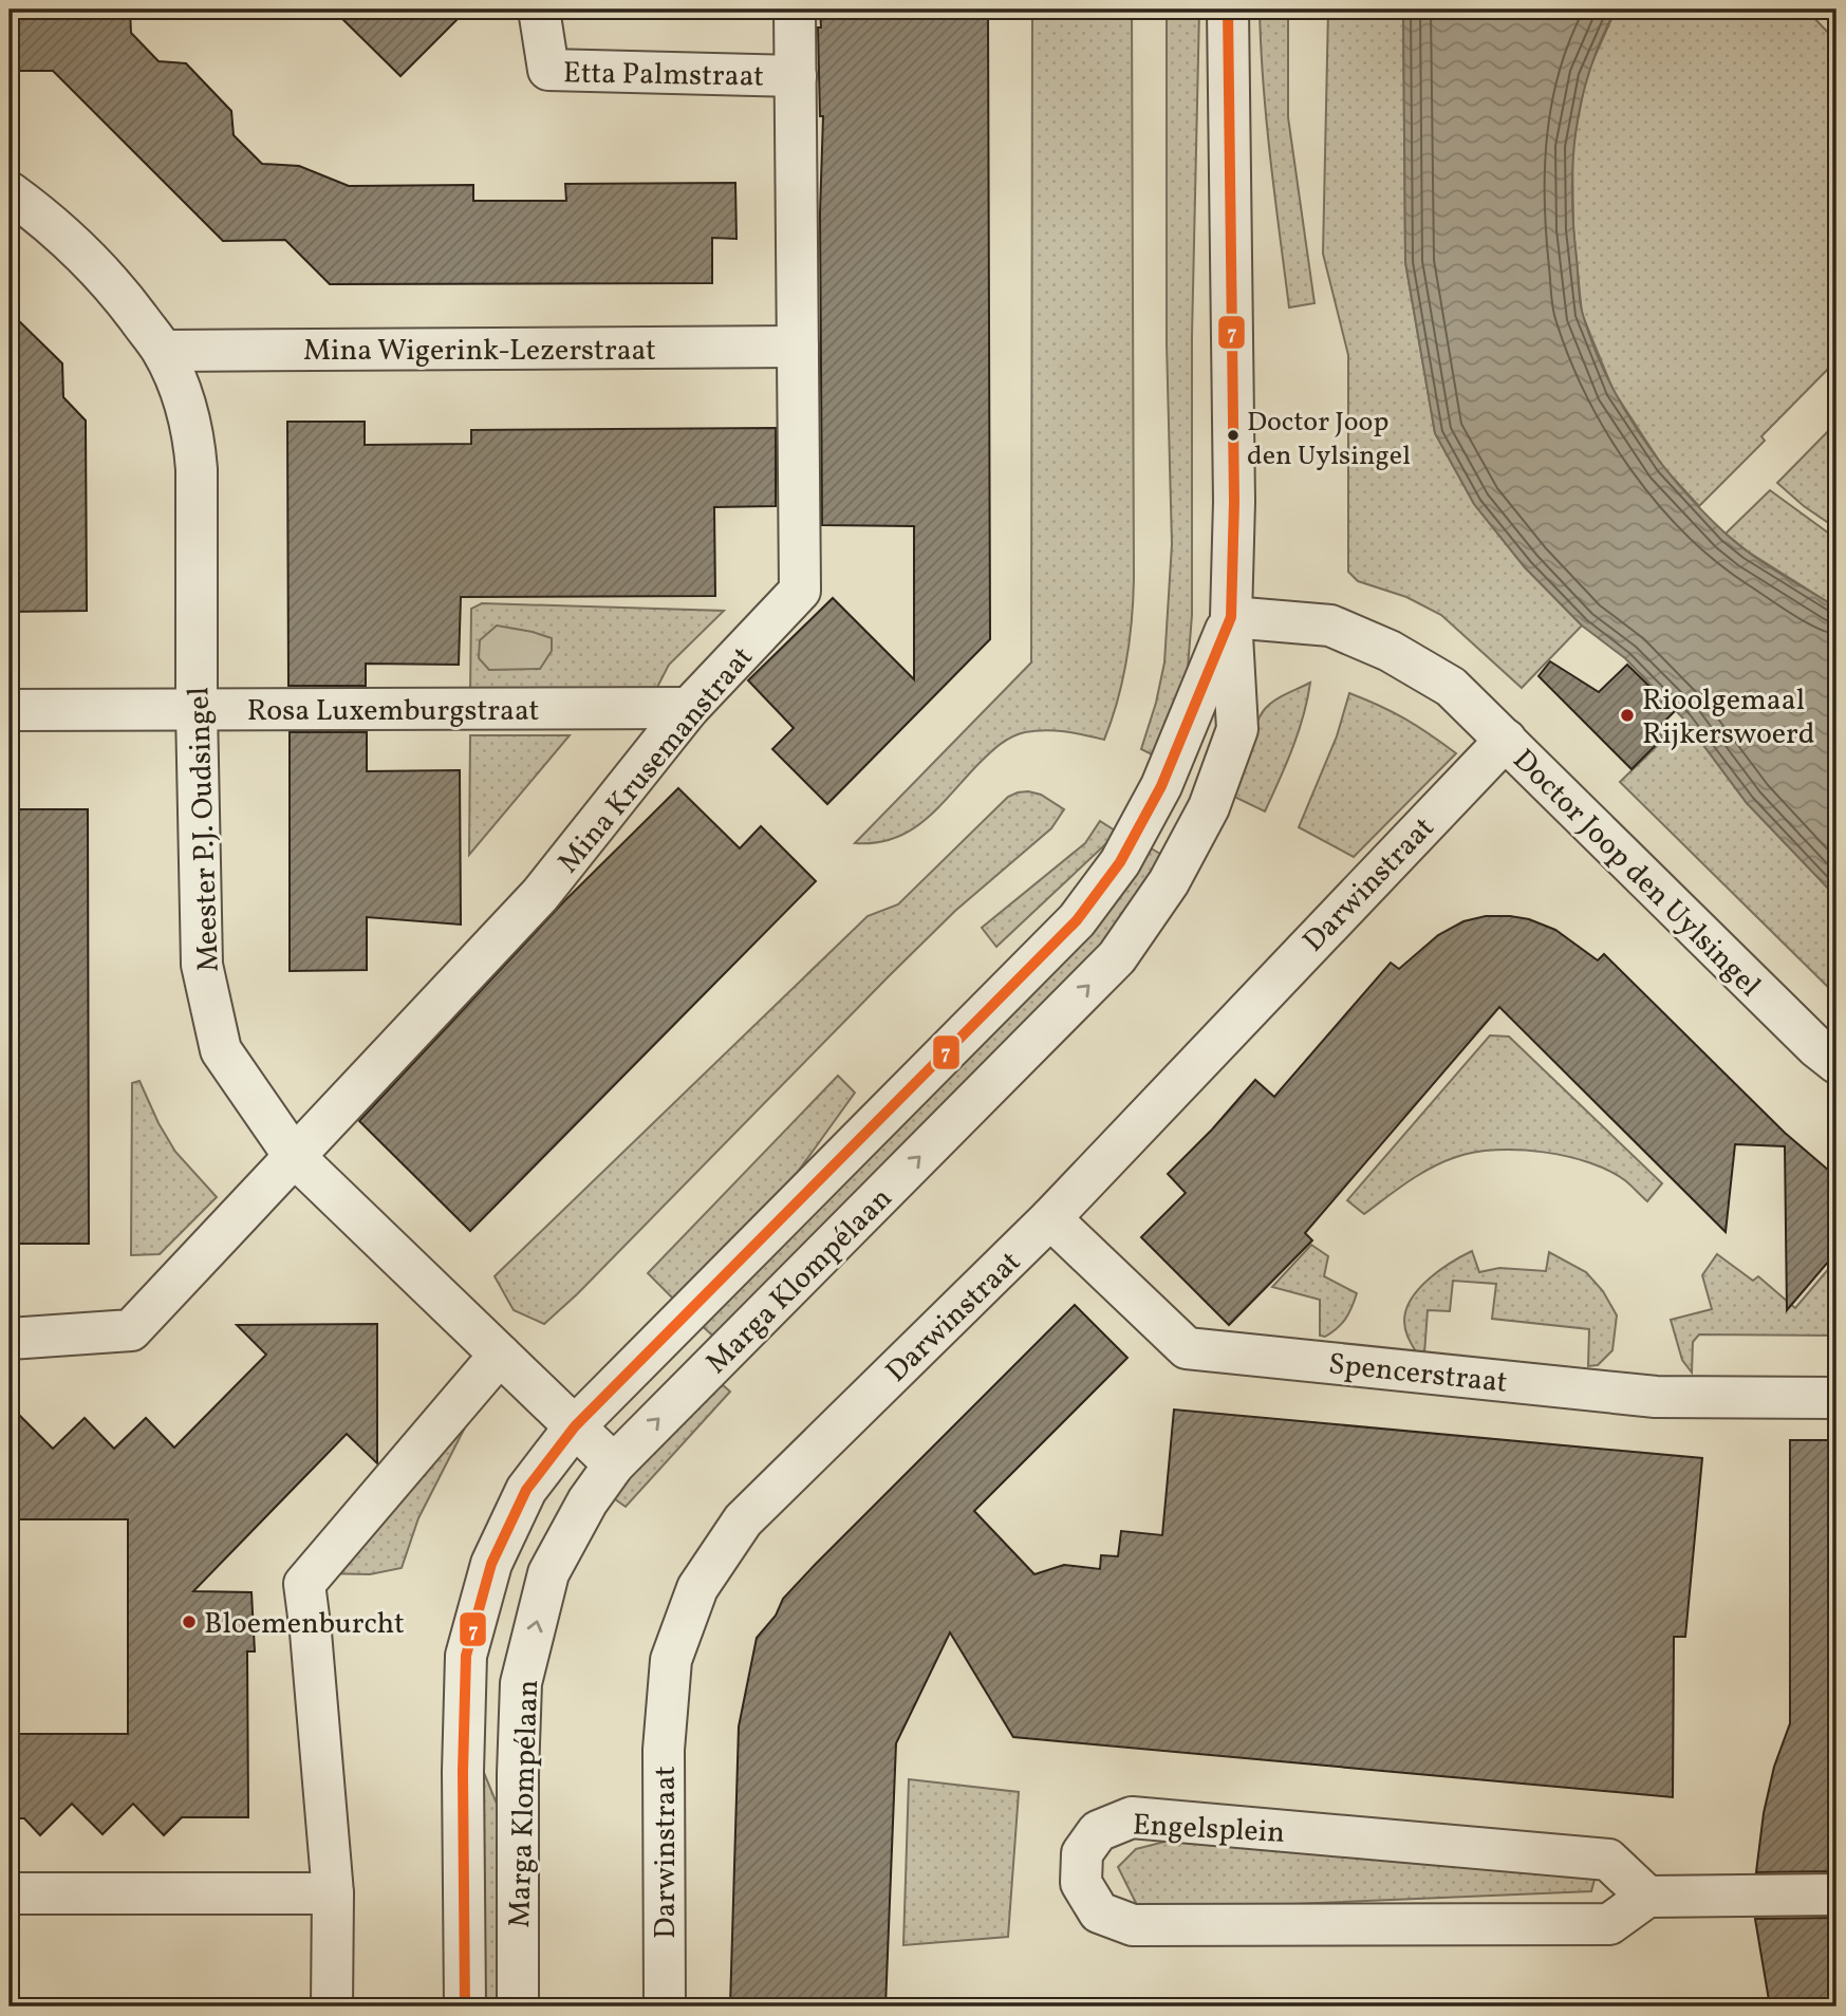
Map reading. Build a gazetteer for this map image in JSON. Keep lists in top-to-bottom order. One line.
{"streets":{"street":["Etta Palmstraat","Mina Wigerink-Lezerstraat","Rosa Luxemburgstraat","Mina Krusemanstraat","Meester P.J. Oudsingel","Doctor Joop den Uylsingel","Darwinstraat","Marga Klompélaan","Spencerstraat","Engelsplein"]},"crossings":[["Etta Palmstraat","Mina Krusemanstraat"],["Mina Wigerink-Lezerstraat","Mina Krusemanstraat"],["Mina Wigerink-Lezerstraat","Meester P.J. Oudsingel"],["Rosa Luxemburgstraat","Mina Krusemanstraat"],["Rosa Luxemburgstraat","Meester P.J. Oudsingel"],["Mina Krusemanstraat","Meester P.J. Oudsingel"],["Meester P.J. Oudsingel","Marga Klompélaan"],["Doctor Joop den Uylsingel","Darwinstraat"],["Doctor Joop den Uylsingel","Marga Klompélaan"],["Darwinstraat","Spencerstraat"]],"places":["Doctor Joop den Uylsingel","Rioolgemaal Rijkerswoerd","Bloemenburcht"],"lines":["transit line 7"]}
